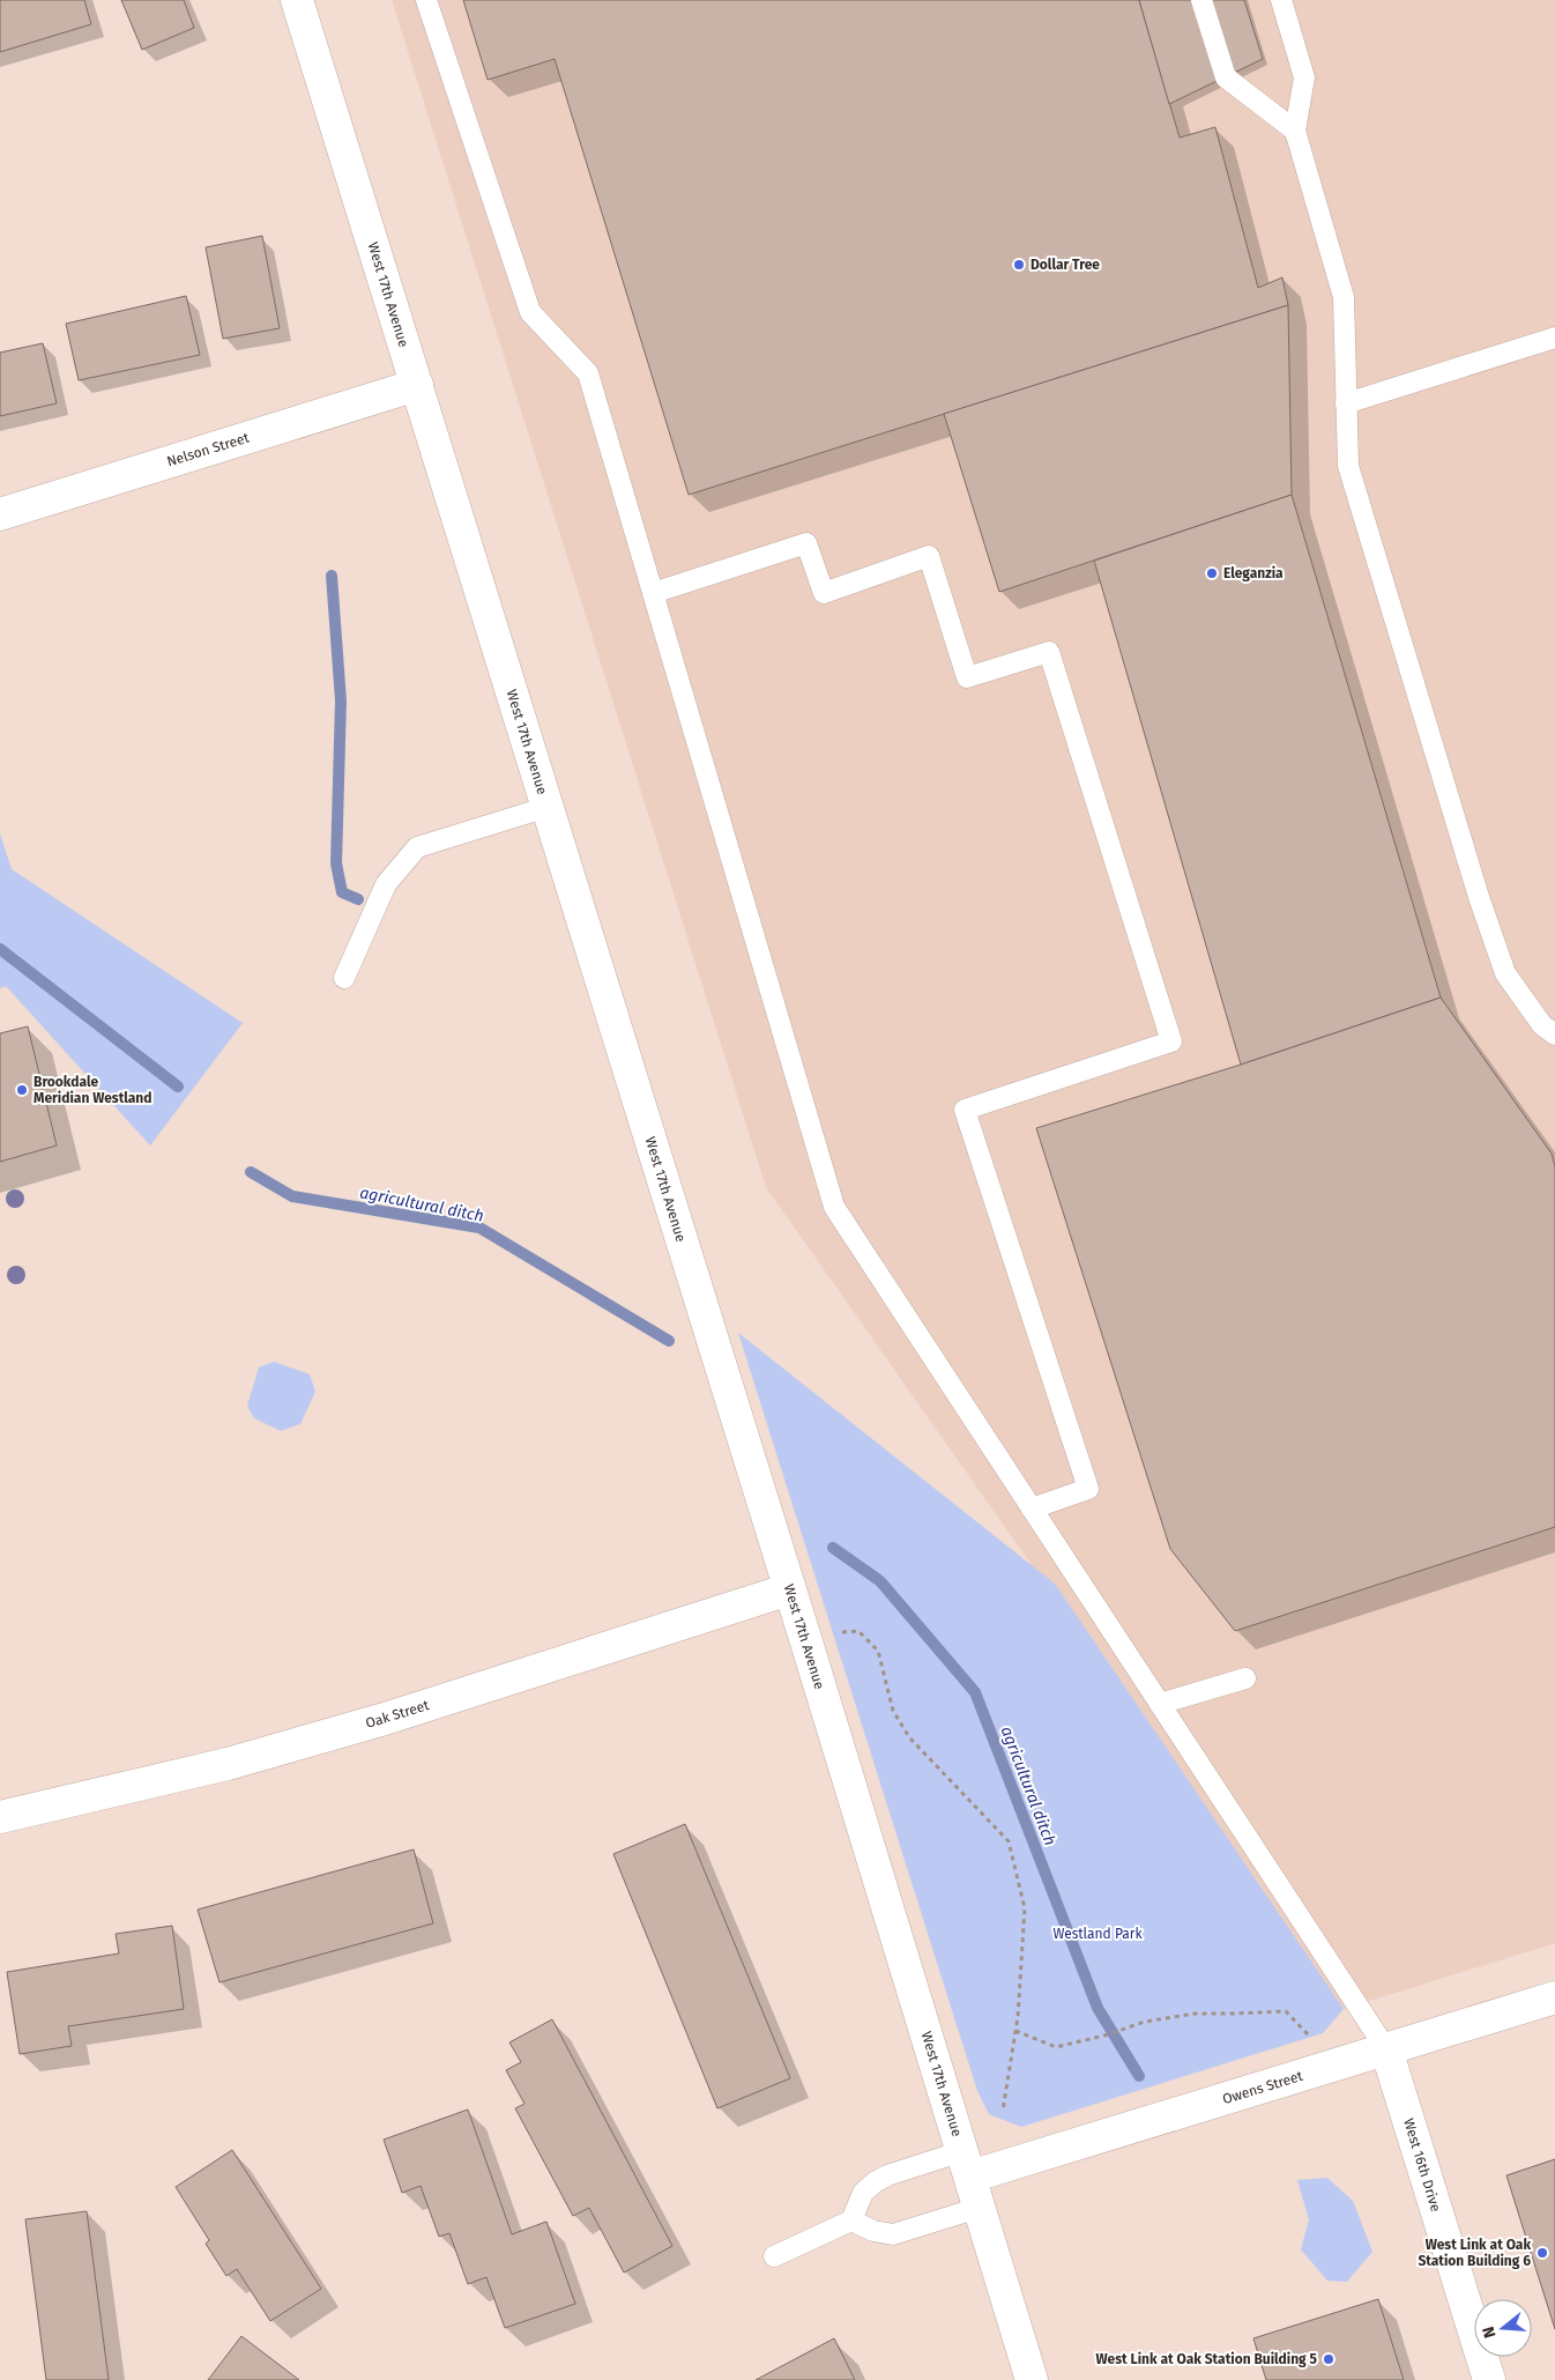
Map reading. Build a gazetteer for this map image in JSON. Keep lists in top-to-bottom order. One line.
{"streets":{"street":["West 17th Avenue","Nelson Street","Oak Street","Owens Street","West 16th Drive"]},"crossings":[["West 17th Avenue","Nelson Street"],["West 17th Avenue","Oak Street"],["West 17th Avenue","Owens Street"],["Owens Street","West 16th Drive"]],"water":["agricultural ditch"],"parks":["Westland Park"],"places":["Dollar Tree","Eleganzia","Brookdale Meridian Westland","West Link at Oak Station Building 6","West Link at Oak Station Building 5"],"north":"left"}
